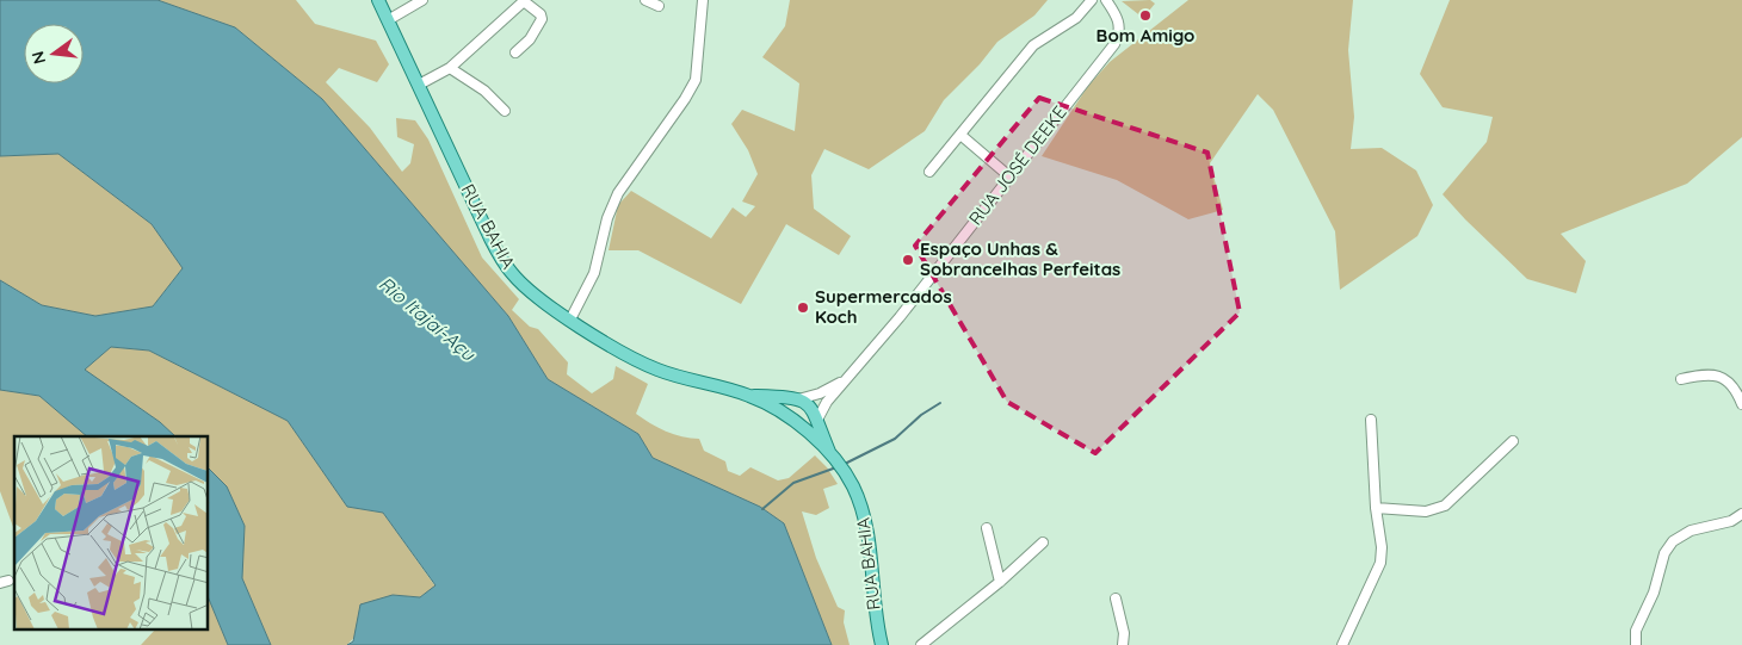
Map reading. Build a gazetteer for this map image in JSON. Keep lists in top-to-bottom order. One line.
{"streets":{"main road":["RUA BAHIA"],"street":["RUA JOSÉ DEEKE"]},"crossings":[["RUA JOSÉ DEEKE","RUA BAHIA"]],"water":["Rio Itajaí-Açu"],"places":["Bom Amigo","Espaço Unhas & Sobrancelhas Perfeitas","Supermercados Koch"],"north":"left"}
